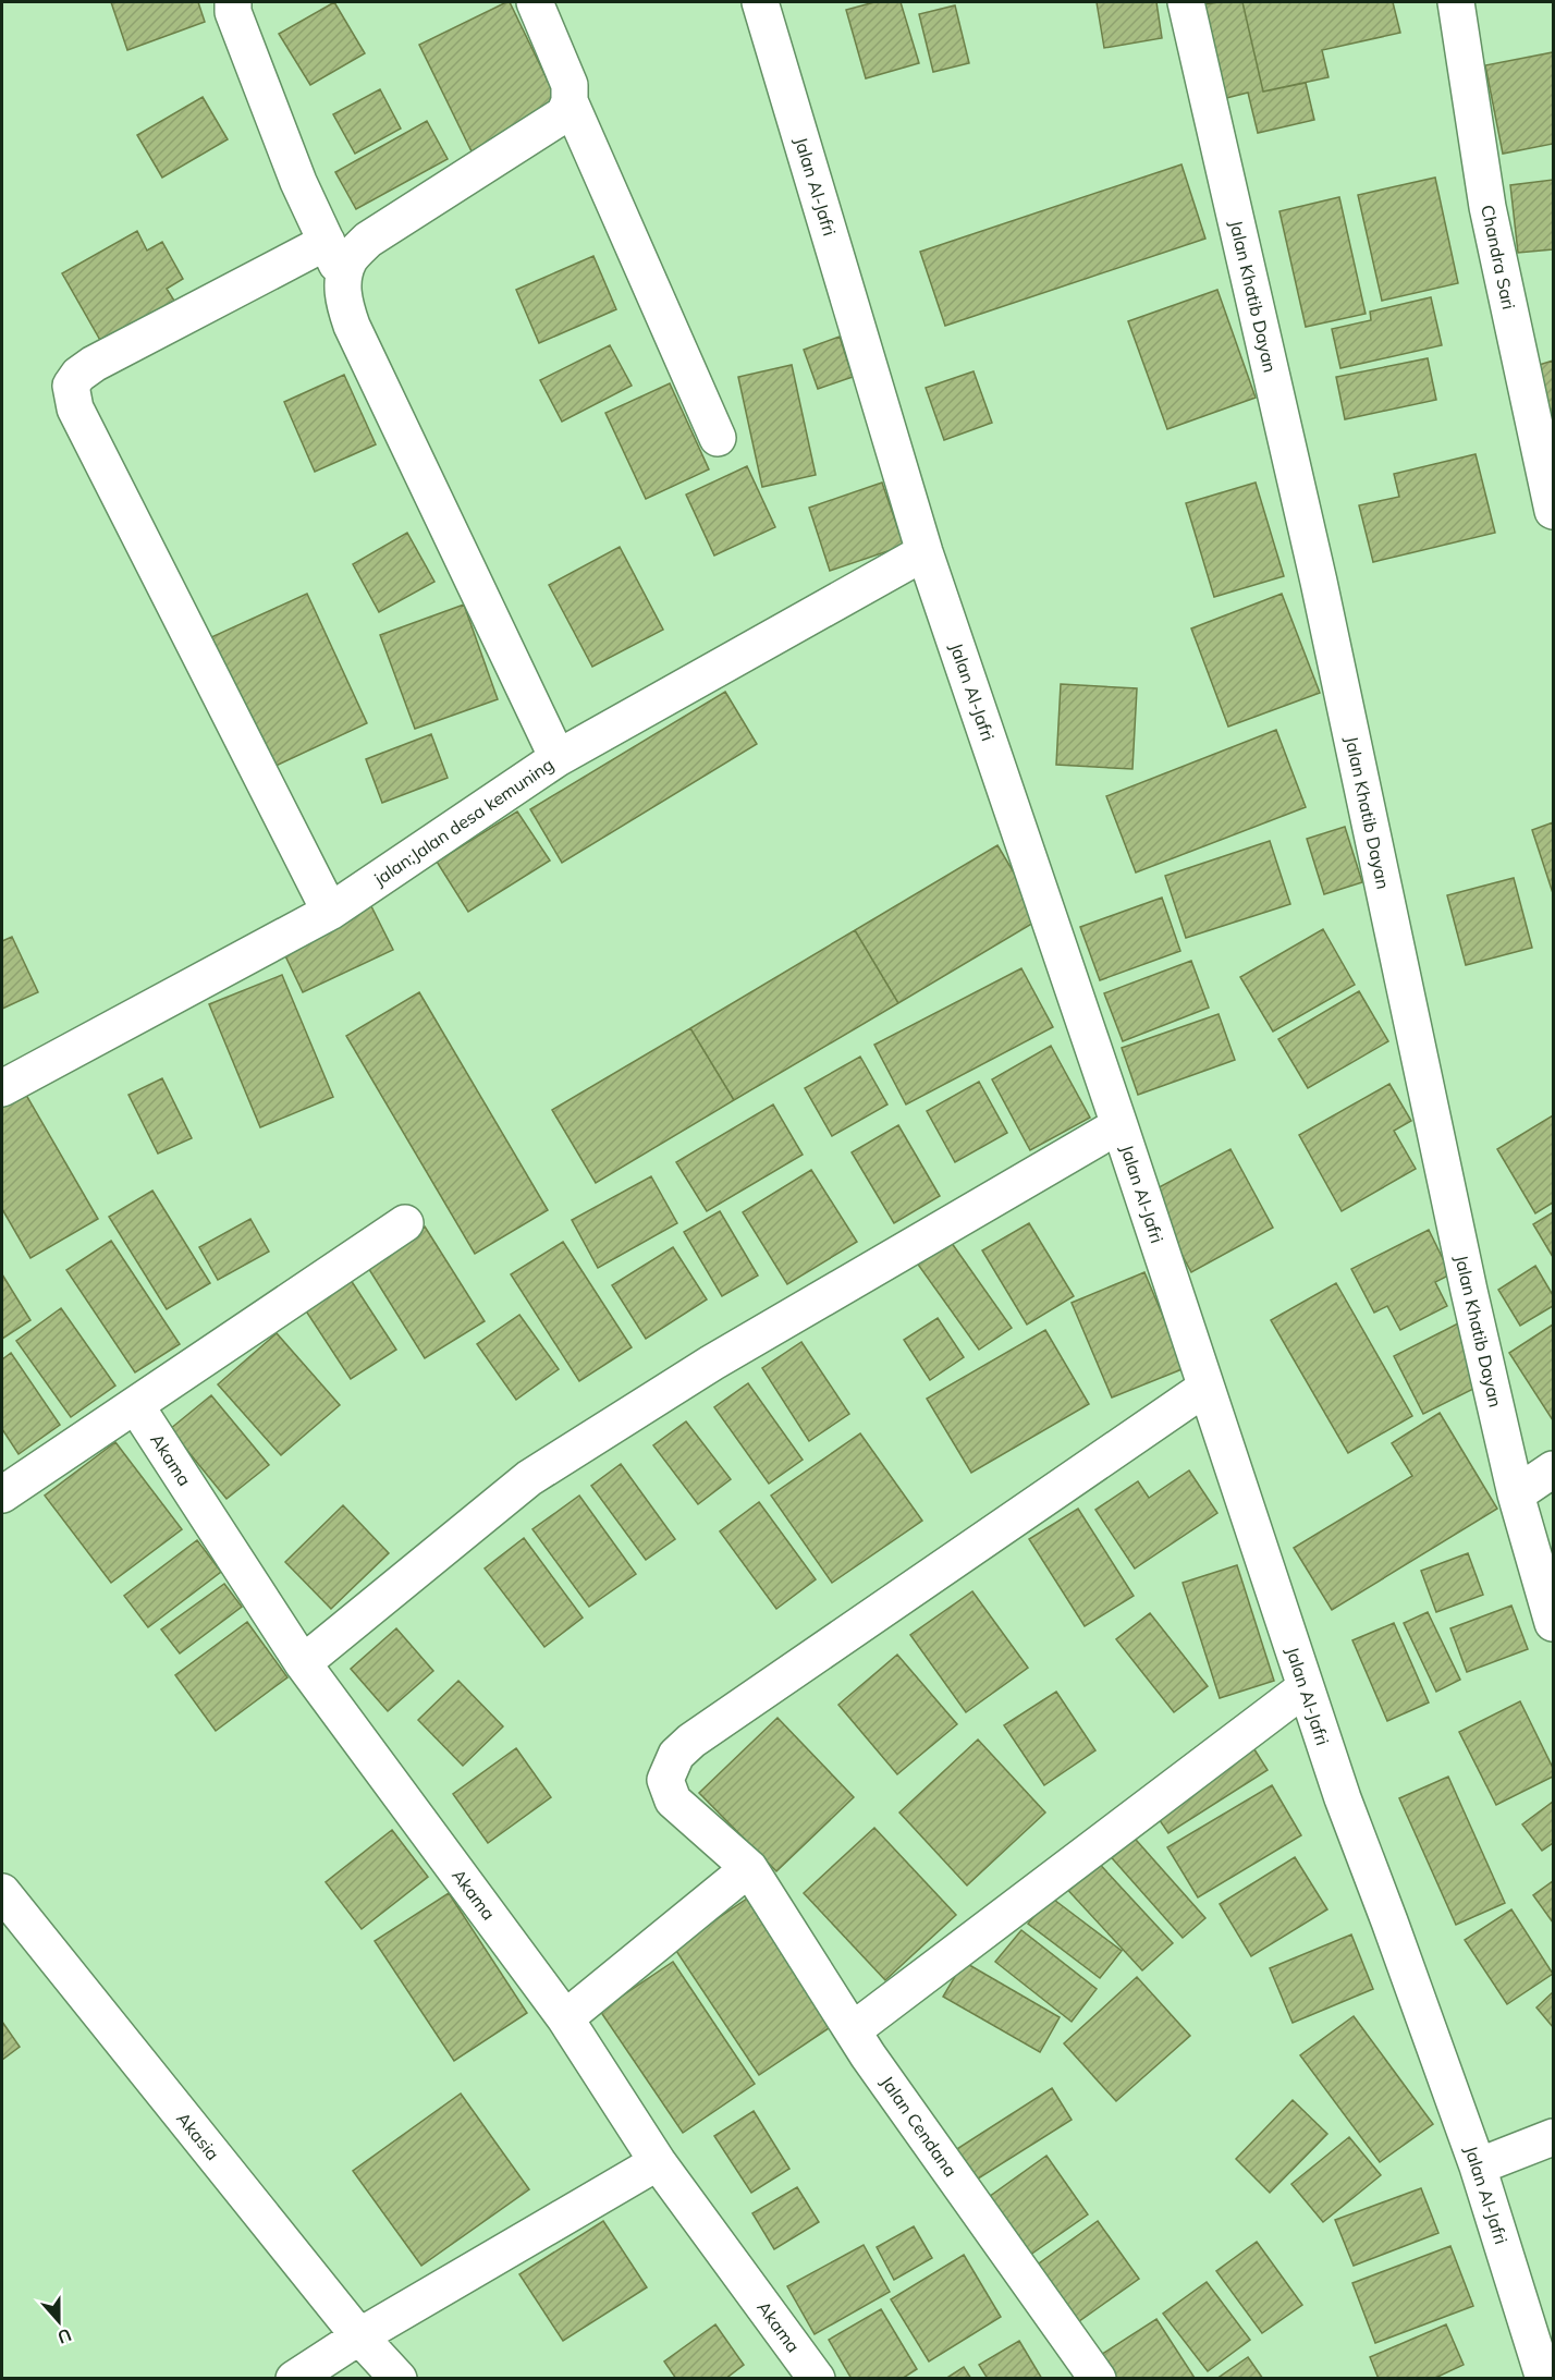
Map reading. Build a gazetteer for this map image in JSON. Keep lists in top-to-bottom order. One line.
{"streets":{"street":["Jalan Al-Jafri","Chandra Sari","Jalan Khatib Dayan","jalan;Jalan desa kemuning","Akama","Jalan Cendana","Akasia"]},"crossings":[["Jalan Al-Jafri","jalan;Jalan desa kemuning"],["Jalan Al-Jafri","Jalan Cendana"]],"north":"bottom"}
